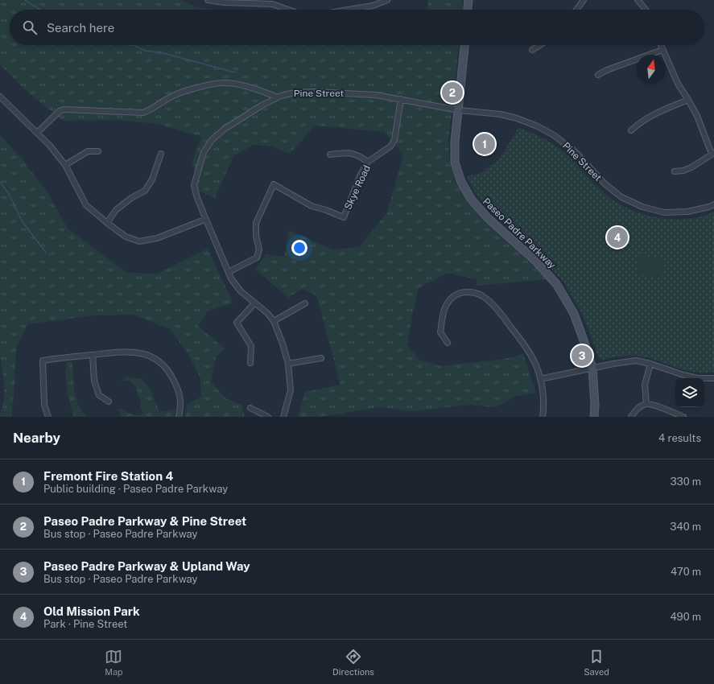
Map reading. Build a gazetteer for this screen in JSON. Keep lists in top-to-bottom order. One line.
{"streets":{"main road":["Paseo Padre Parkway"],"street":["Pine Street","Skye Road"]},"crossings":[["Pine Street","Skye Road"],["Pine Street","Paseo Padre Parkway"]],"north":"top","page":{"search":"Search here","pins":["2","1","4","3"],"heading":["Nearby","4 results"],"list":[{"mark":"1","name":"Fremont Fire Station 4","note":"Public building · Paseo Padre Parkway","value":"330 m"},{"mark":"2","name":"Paseo Padre Parkway & Pine Street","note":"Bus stop · Paseo Padre Parkway","value":"340 m"},{"mark":"3","name":"Paseo Padre Parkway & Upland Way","note":"Bus stop · Paseo Padre Parkway","value":"470 m"},{"mark":"4","name":"Old Mission Park","note":"Park · Pine Street","value":"490 m"}],"nav":["Map","Directions","Saved"]}}
